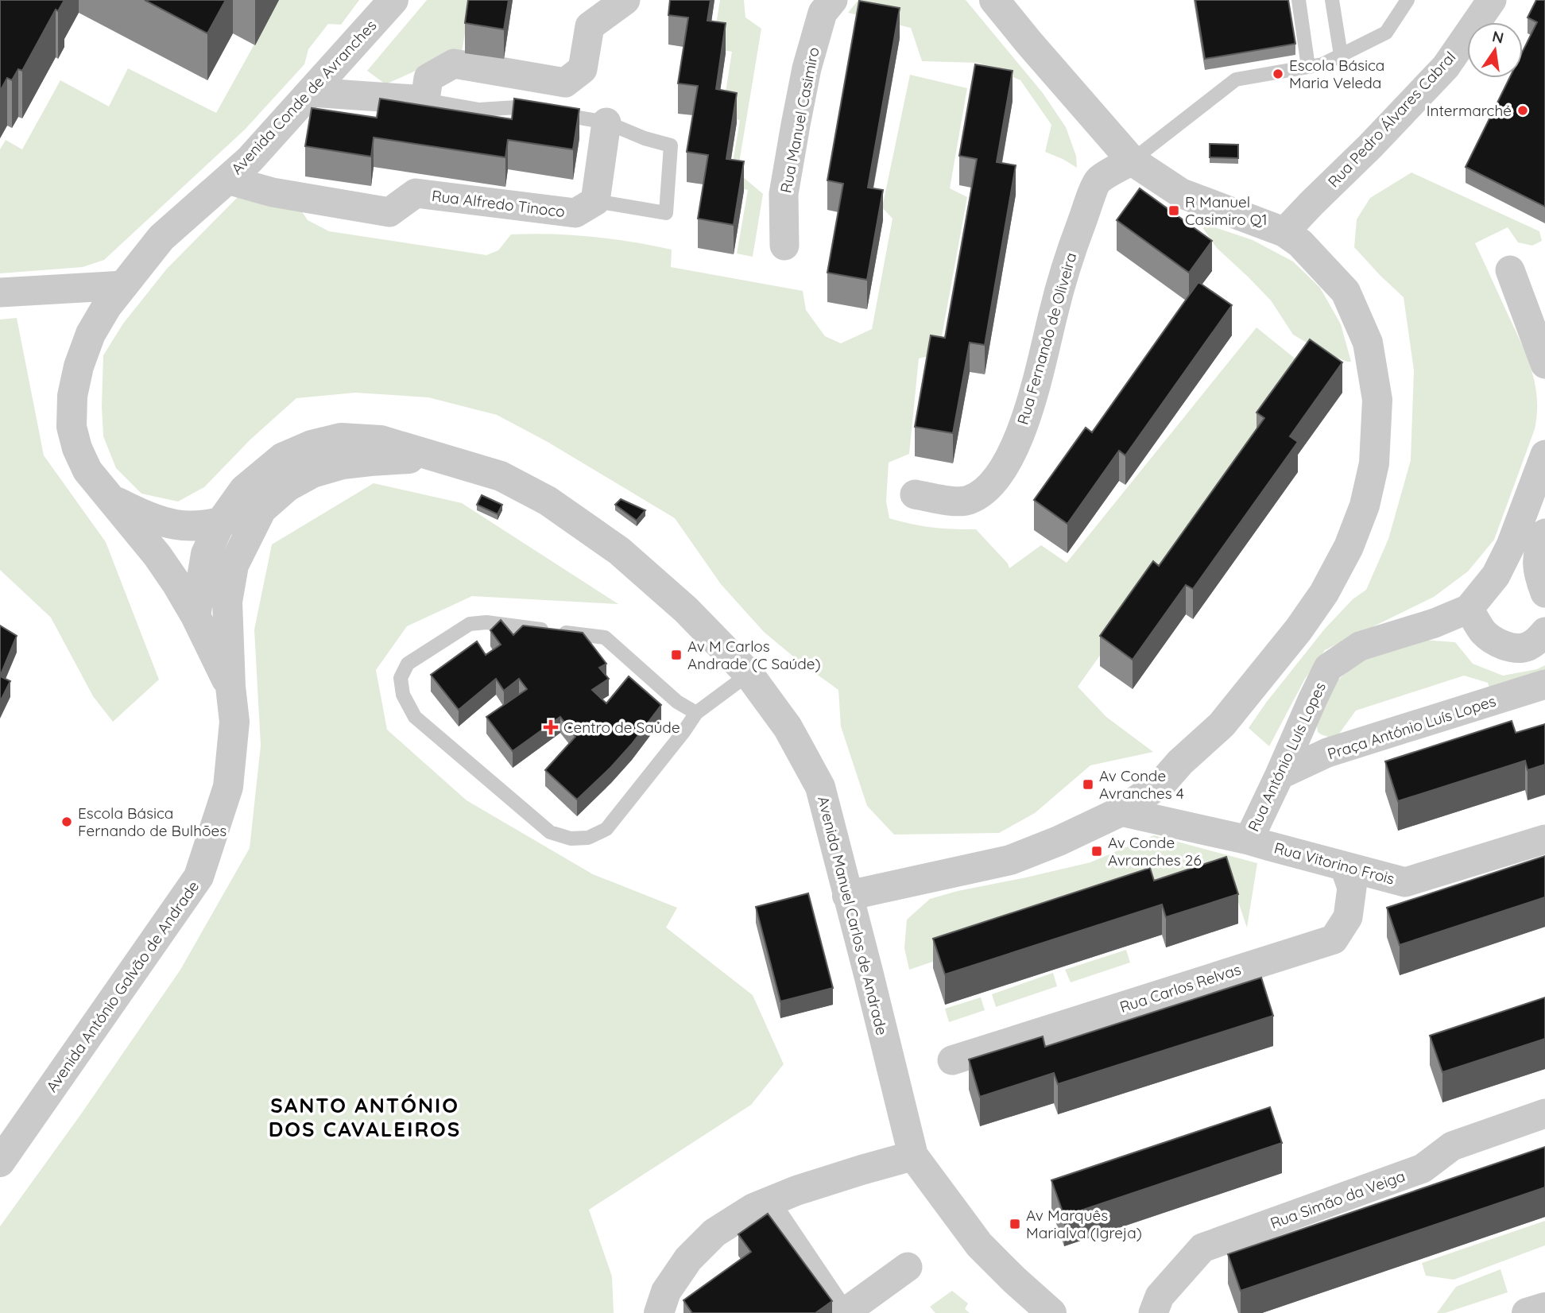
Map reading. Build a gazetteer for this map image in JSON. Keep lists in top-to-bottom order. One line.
{"streets":{"street":["Avenida Conde de Avranches","Rua Pedro Álvares Cabral","Rua Manuel Casimiro","Rua Alfredo Tinoco","Rua Fernando de Oliveira","Praça António Luís Lopes","Rua António Luís Lopes","Rua Vitorino Frois","Avenida Manuel Carlos de Andrade","Avenida António Galvão de Andrade","Rua Carlos Relvas","Rua Simão da Veiga"]},"crossings":[["Avenida Conde de Avranches","Rua Alfredo Tinoco"],["Avenida Conde de Avranches","Avenida António Galvão de Andrade"],["Praça António Luís Lopes","Rua António Luís Lopes"],["Rua António Luís Lopes","Rua Vitorino Frois"],["Rua Vitorino Frois","Rua Carlos Relvas"]],"districts":["SANTO ANTÓNIO DOS CAVALEIROS"],"places":{"other":["Escola Básica Maria Veleda","Intermarché","Escola Básica Fernando de Bulhões"],"transit":["R Manuel Casimiro Q1","Av M Carlos Andrade (C Saúde)","Av Conde Avranches 4","Av Conde Avranches 26","Av Marquês Marialva (Igreja)"],"health":["Centro de Saúde"]},"north":"top"}
